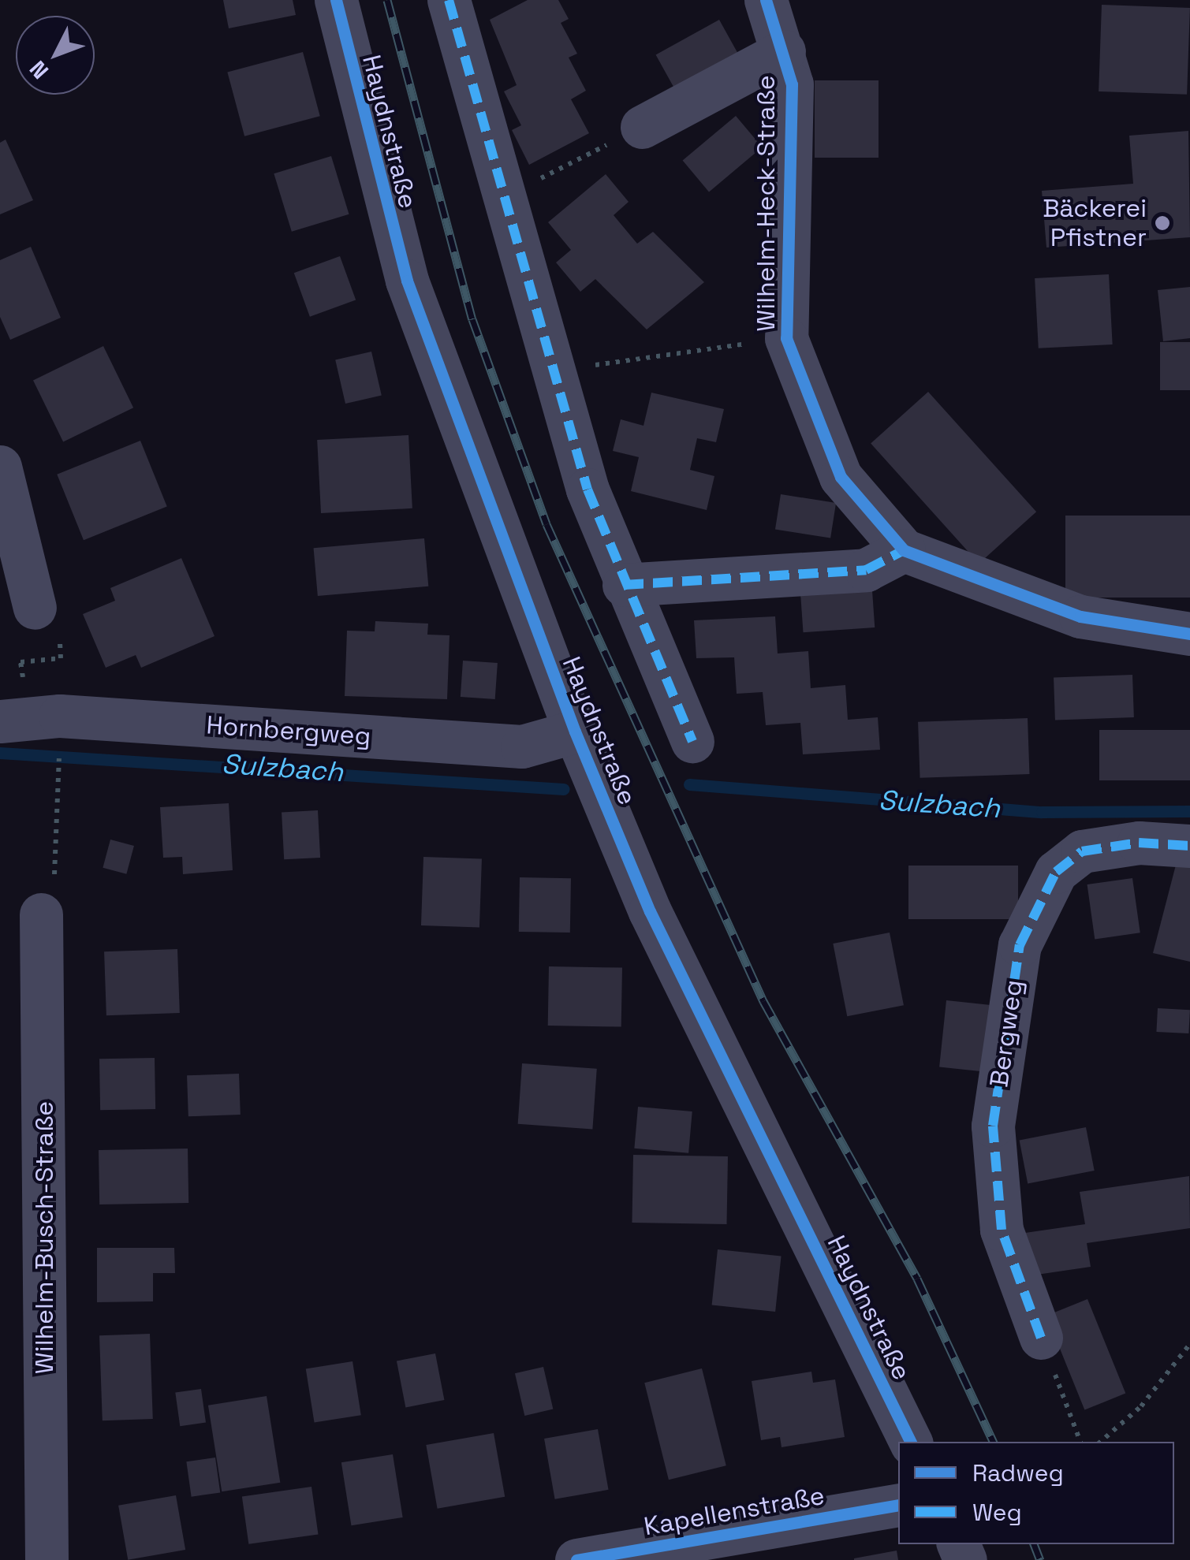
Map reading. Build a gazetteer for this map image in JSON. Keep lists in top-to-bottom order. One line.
{"streets":{"street":["Haydnstraße","Wilhelm-Heck-Straße","Hornbergweg","Bergweg","Wilhelm-Busch-Straße","Kapellenstraße"]},"crossings":[["Haydnstraße","Hornbergweg"]],"water":["Sulzbach"],"places":["Bäckerei Pfistner"],"legend":["Radweg","Weg"],"north":"bottom left"}
